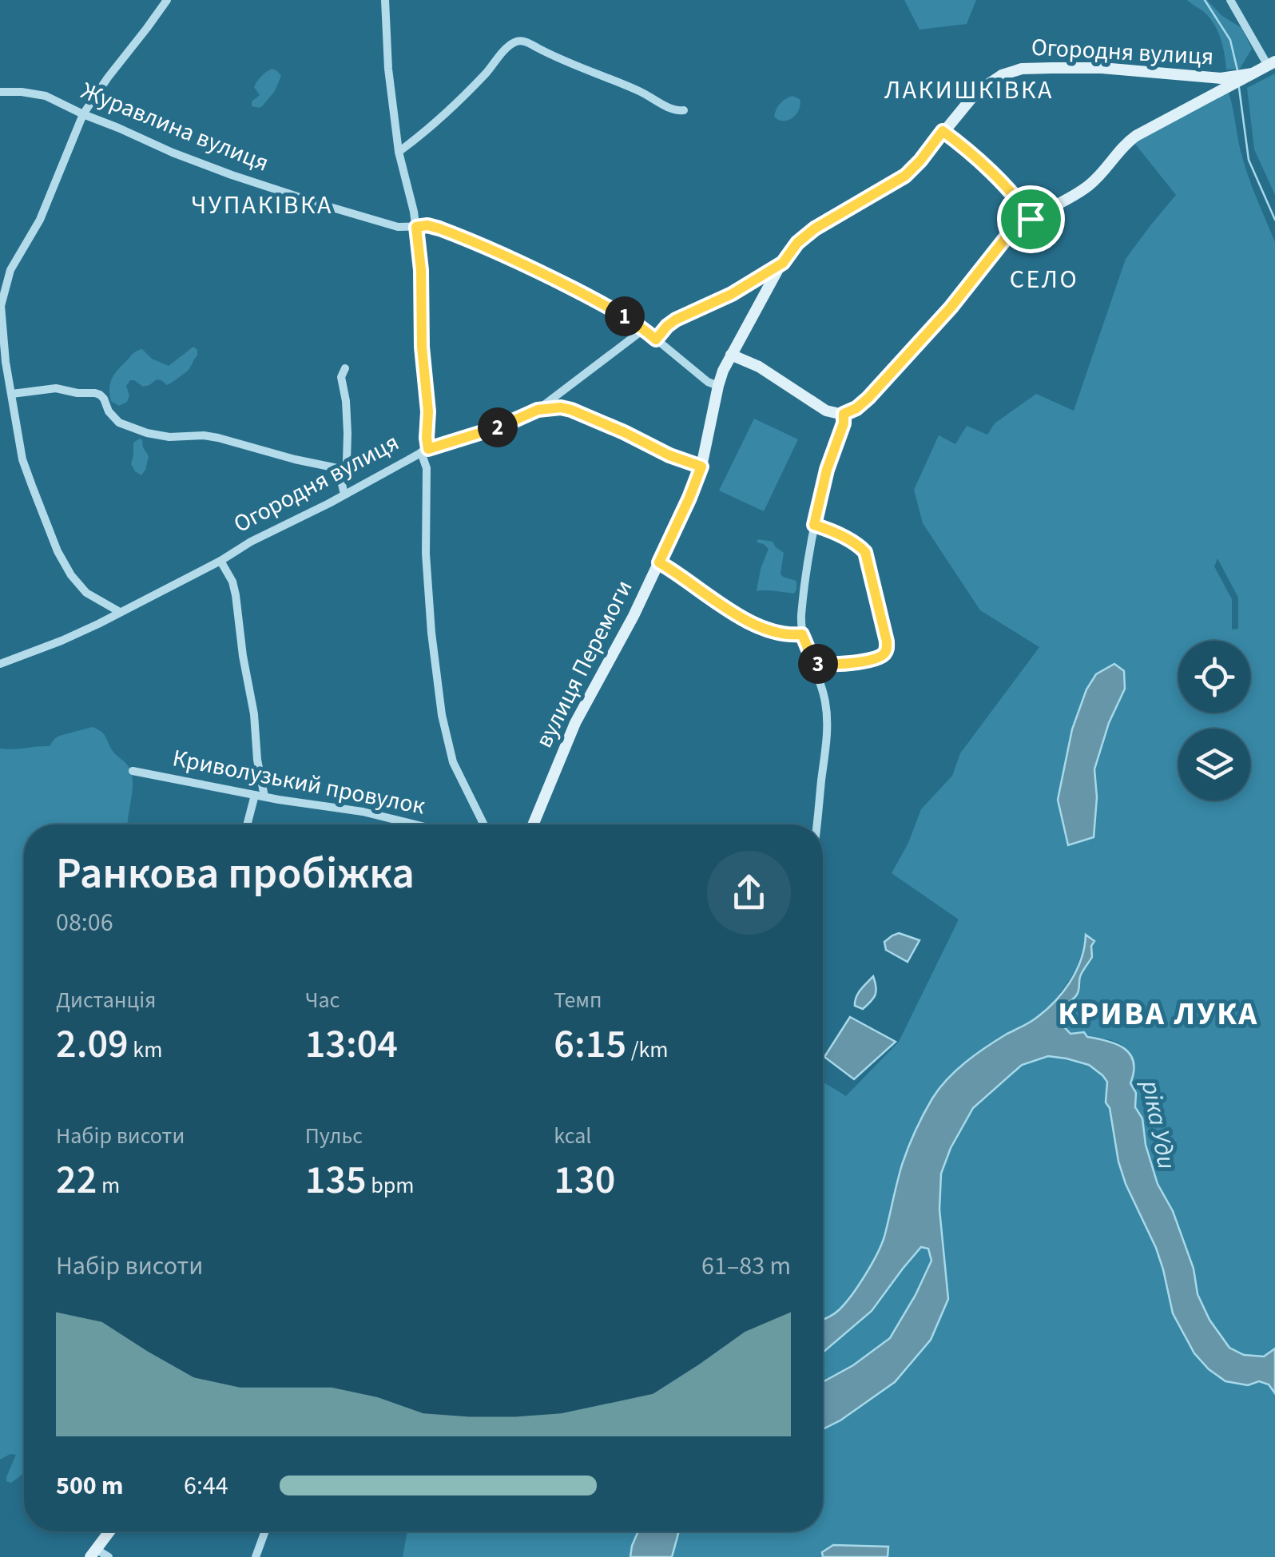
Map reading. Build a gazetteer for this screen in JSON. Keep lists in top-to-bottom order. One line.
{"streets":{"street":["Огородня вулиця","Журавлина вулиця","вулиця Перемоги","Криволузький провулок"]},"crossings":[["Огородня вулиця","Журавлина вулиця"],["Огородня вулиця","вулиця Перемоги"],["Журавлина вулиця","вулиця Перемоги"]],"districts":["ЛАКИШКІВКА","ЧУПАКІВКА","СЕЛО","КРИВА ЛУКА"],"water":["ріка Уди"],"page":{"pins":["1","2","3"],"heading":["Ранкова пробіжка","08:06"],"stats":[["Дистанція","2.09 km"],["Час","13:04"],["Темп","6:15 /km"],["Набір висоти","22 m"],["Пульс","135 bpm"],["kcal","130"]],"chart":["Набір висоти","61–83 m"],"list":[{"name":"500 m","note":"6:44"}]}}
